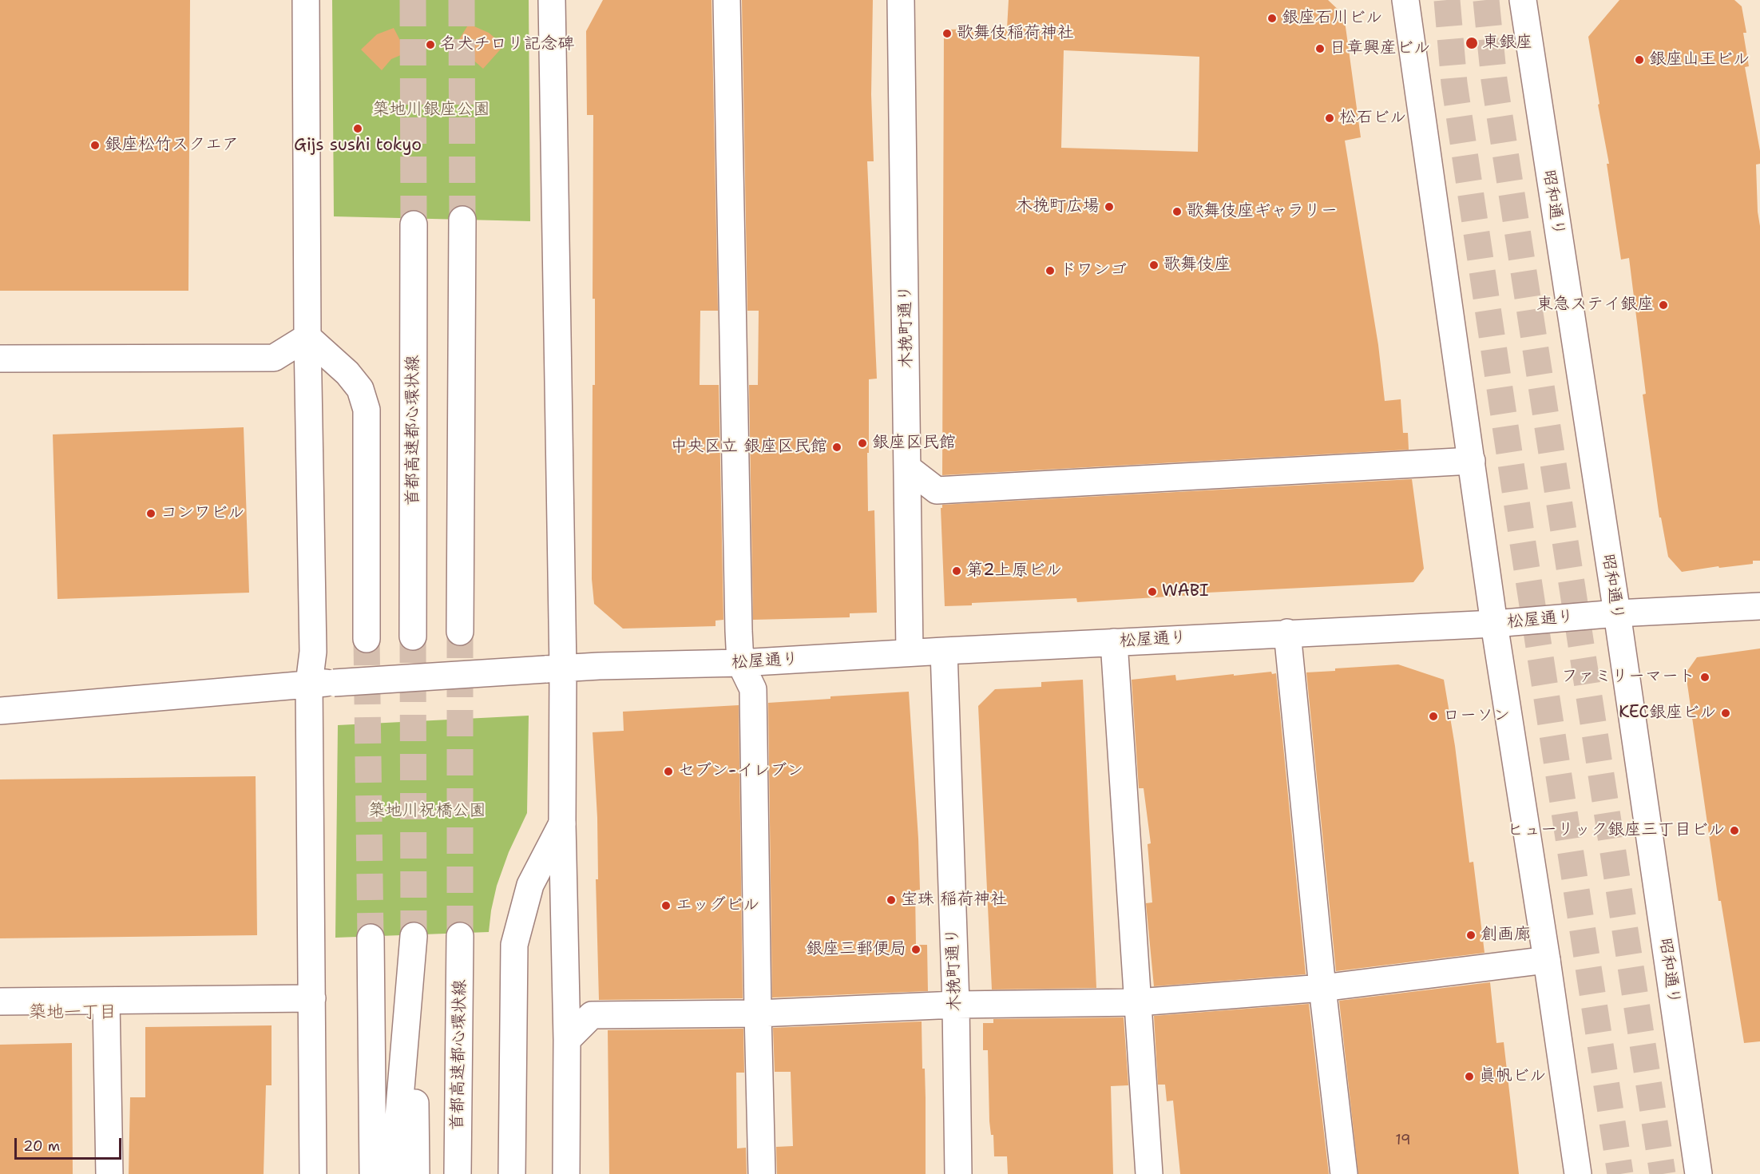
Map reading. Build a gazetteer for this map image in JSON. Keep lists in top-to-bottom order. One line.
{"streets":{"main road":["昭和通り","木挽町通り","首都高速都心環状線","松屋通り"]},"crossings":[["昭和通り","松屋通り"],["木挽町通り","松屋通り"]],"districts":["築地一丁目"],"parks":["築地川銀座公園","築地川祝橋公園"],"places":["銀座石川ビル","歌舞伎稲荷神社","東銀座","名犬チロリ記念碑","日章興産ビル","銀座山王ビル","松石ビル","Gijs sushi tokyo","銀座松竹スクエア","木挽町広場","歌舞伎座ギャラリー","歌舞伎座","ドワンゴ","東急ステイ銀座","銀座区民館","中央区立 銀座区民館","コンワビル","第2上原ビル","WABI","ファミリーマート","KEC銀座ビル","ローソン","セブン-イレブン","ヒューリック銀座三丁目ビル","宝珠 稲荷神社","エッグビル","創画廊","銀座三郵便局","眞帆ビル"],"house_numbers":["19"],"scale_bar":"20 m"}
